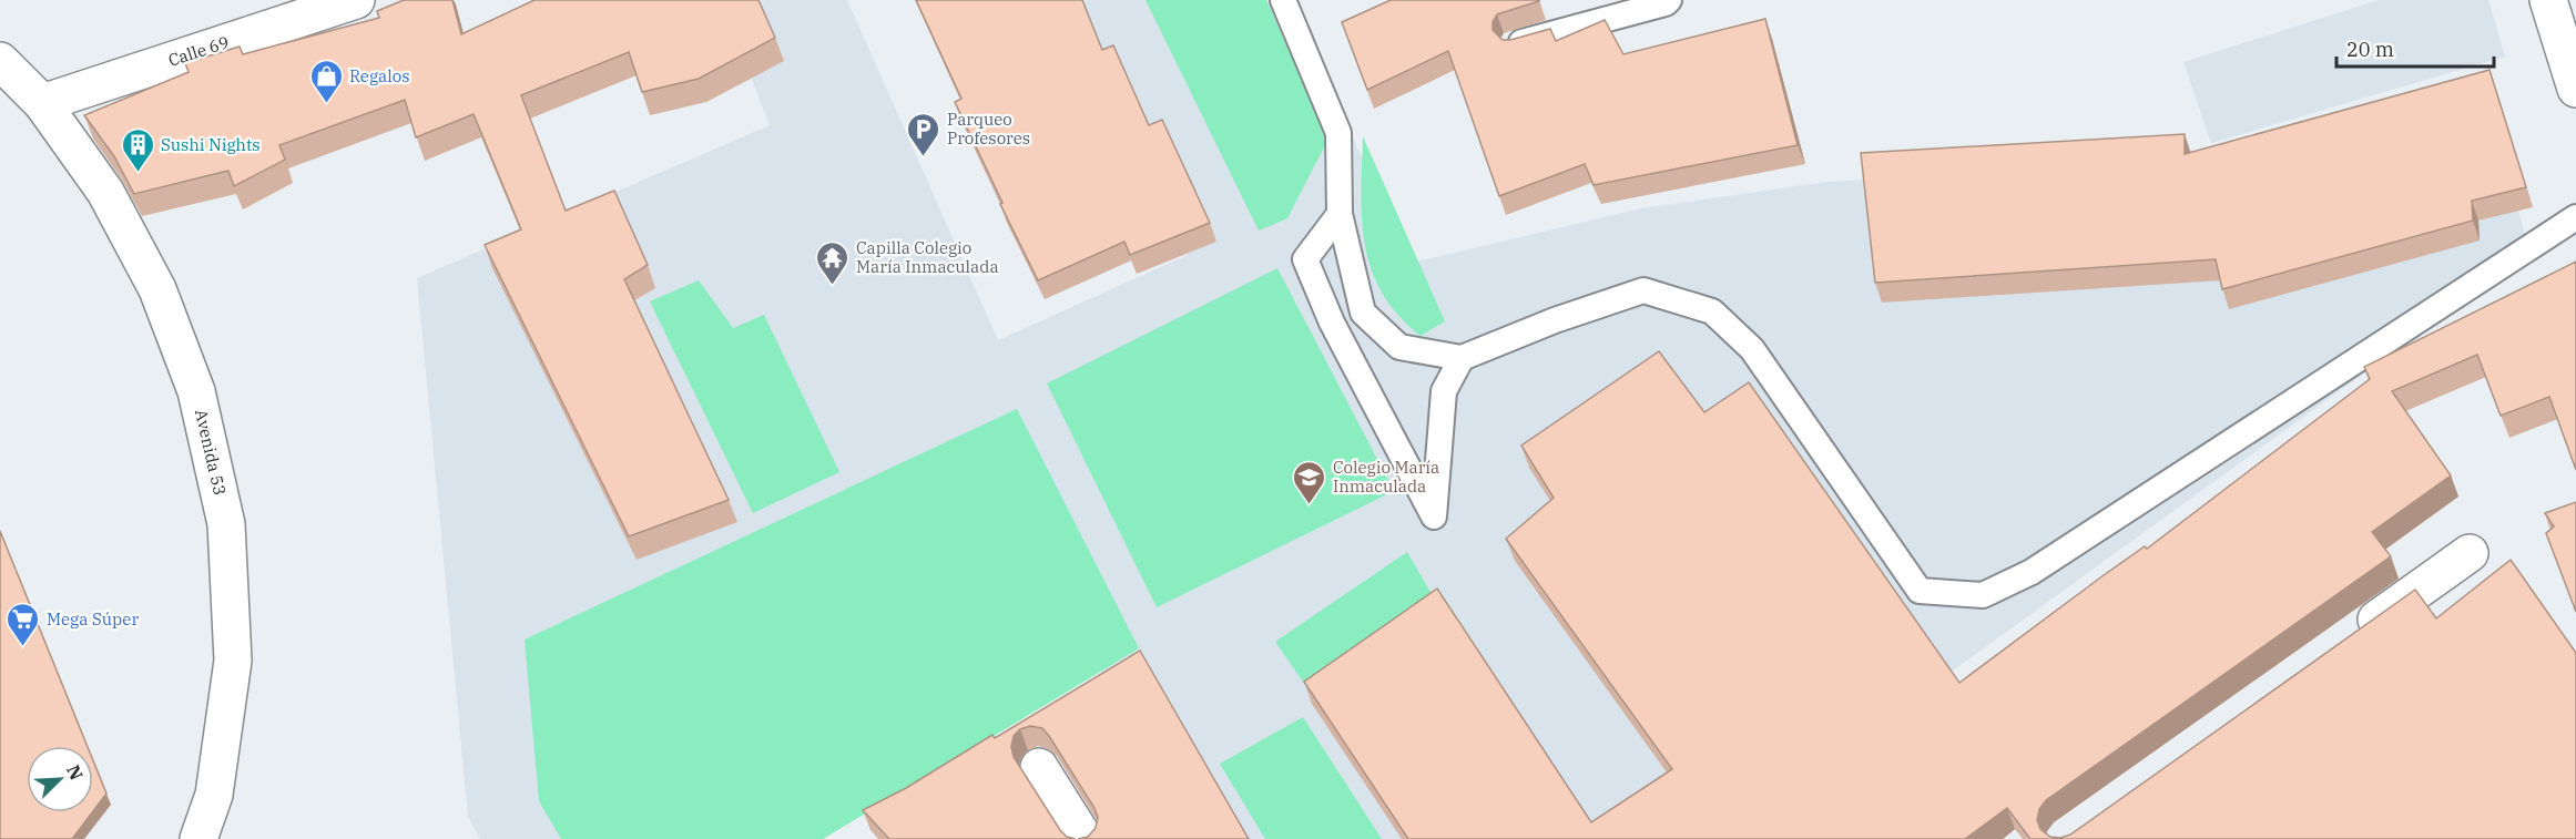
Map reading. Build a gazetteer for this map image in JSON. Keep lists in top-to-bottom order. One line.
{"streets":{"street":["Calle 69","Avenida 53"]},"crossings":[["Calle 69","Avenida 53"]],"places":{"shop":["Regalos"],"parking":["Parqueo Profesores"],"building":["Sushi Nights"],"temple":["Capilla Colegio María Inmaculada"],"school or university":["Colegio María Inmaculada"],"supermarket":["Mega Súper"]},"scale_bar":"20 m","north":"top right"}
